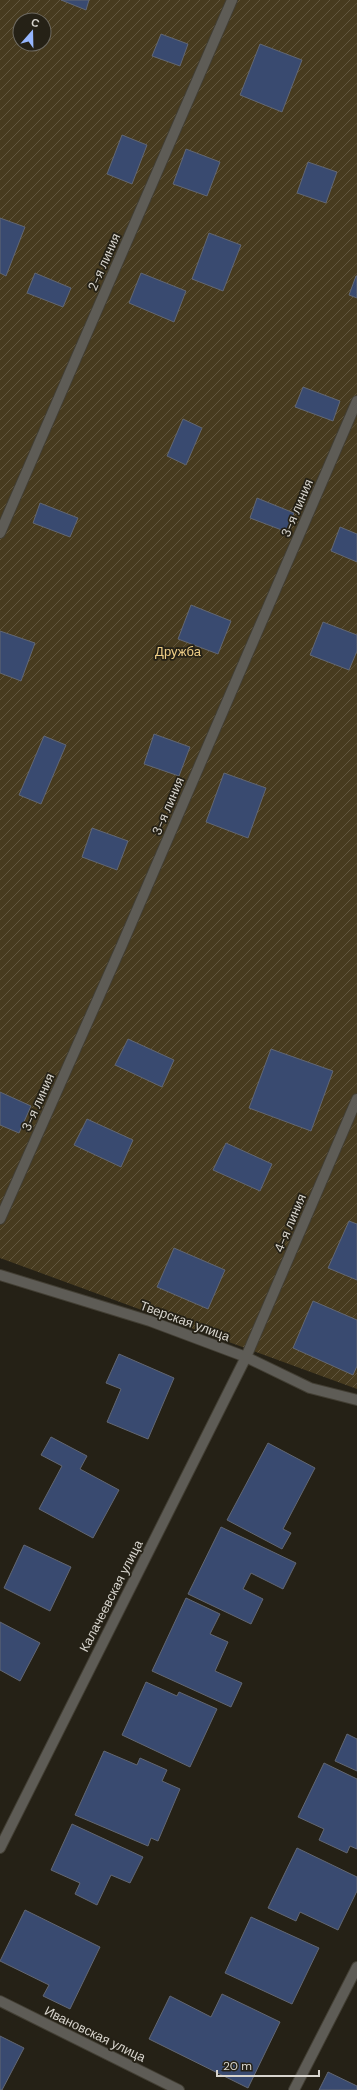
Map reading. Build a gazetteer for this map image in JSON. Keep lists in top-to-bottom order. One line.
{"streets":{"street":["2-я линия","3-я линия","4-я линия","Тверская улица","Калачеевская улица","Ивановская улица"]},"crossings":[["4-я линия","Тверская улица"],["4-я линия","Калачеевская улица"],["Тверская улица","Калачеевская улица"]],"parks":["Дружба"],"scale_bar":"20 m","north":"top"}
